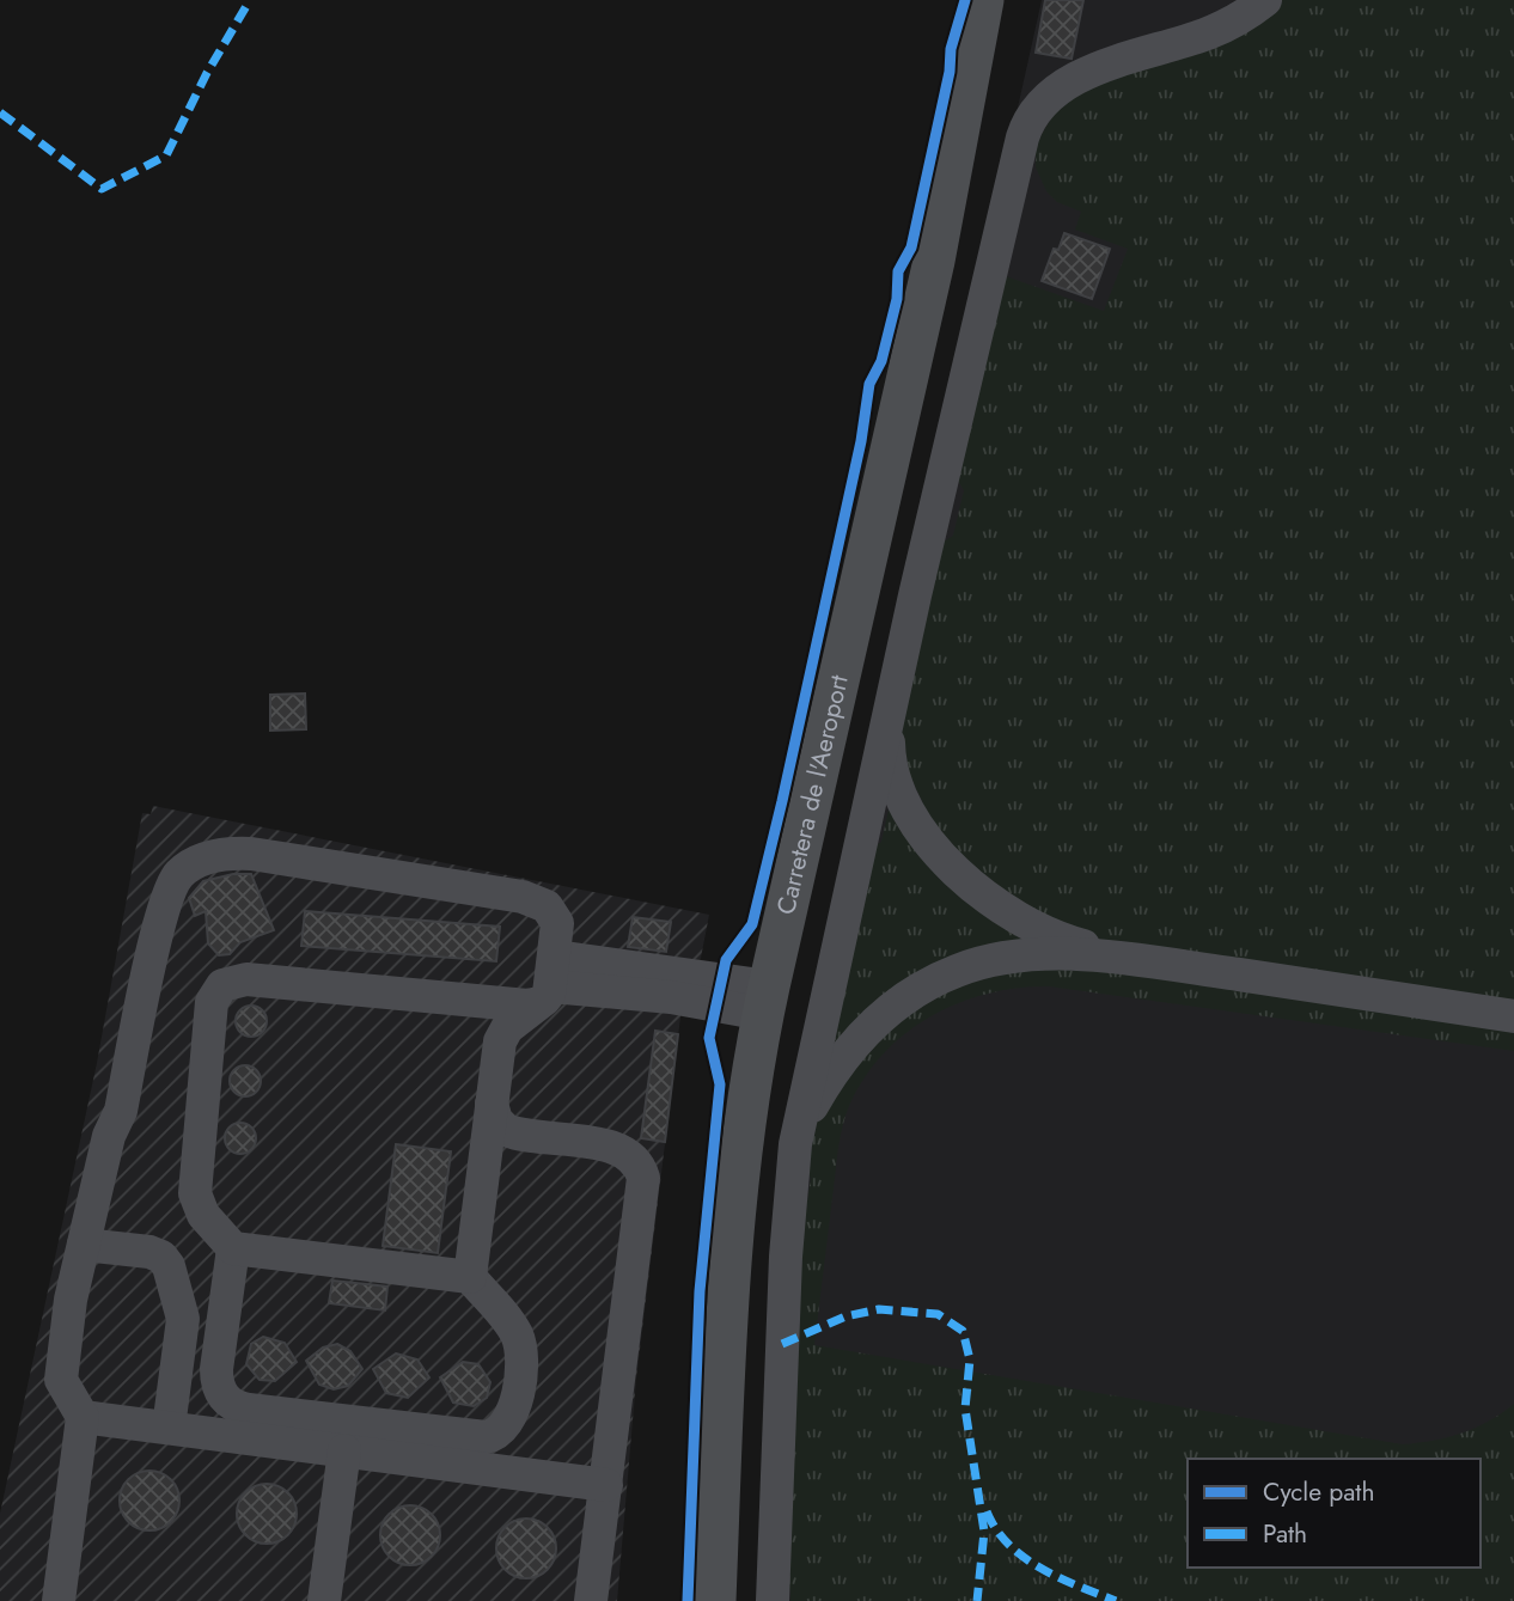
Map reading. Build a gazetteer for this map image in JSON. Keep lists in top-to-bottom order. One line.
{"streets":{"main road":["Carretera de l'Aeroport"]},"legend":["Cycle path","Path"]}
